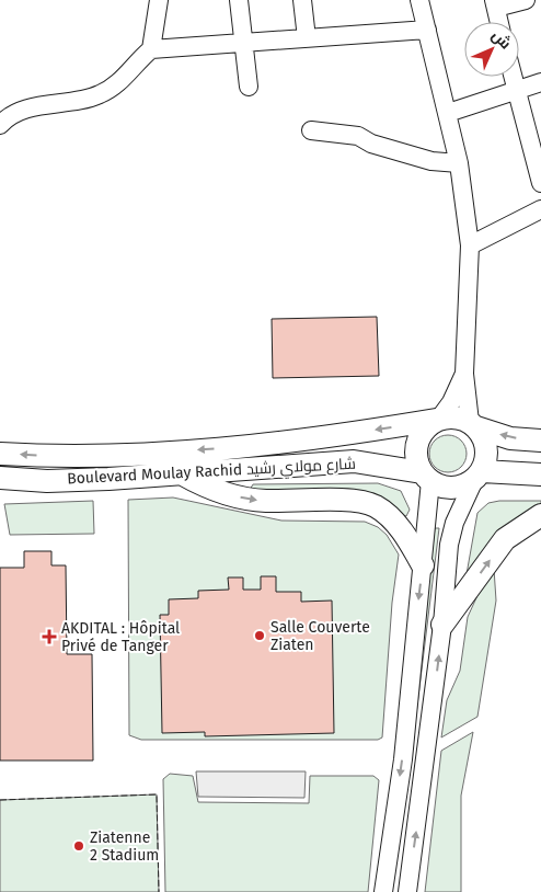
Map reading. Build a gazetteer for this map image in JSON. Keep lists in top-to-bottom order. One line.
{"streets":{"main road":["Boulevard Moulay Rachid شارع مولاي رشيد"]},"places":{"other":["Salle Couverte Ziaten","Ziatenne 2 Stadium"],"health":["AKDITAL : Hôpital Privé de Tanger"]},"north":"top right"}
